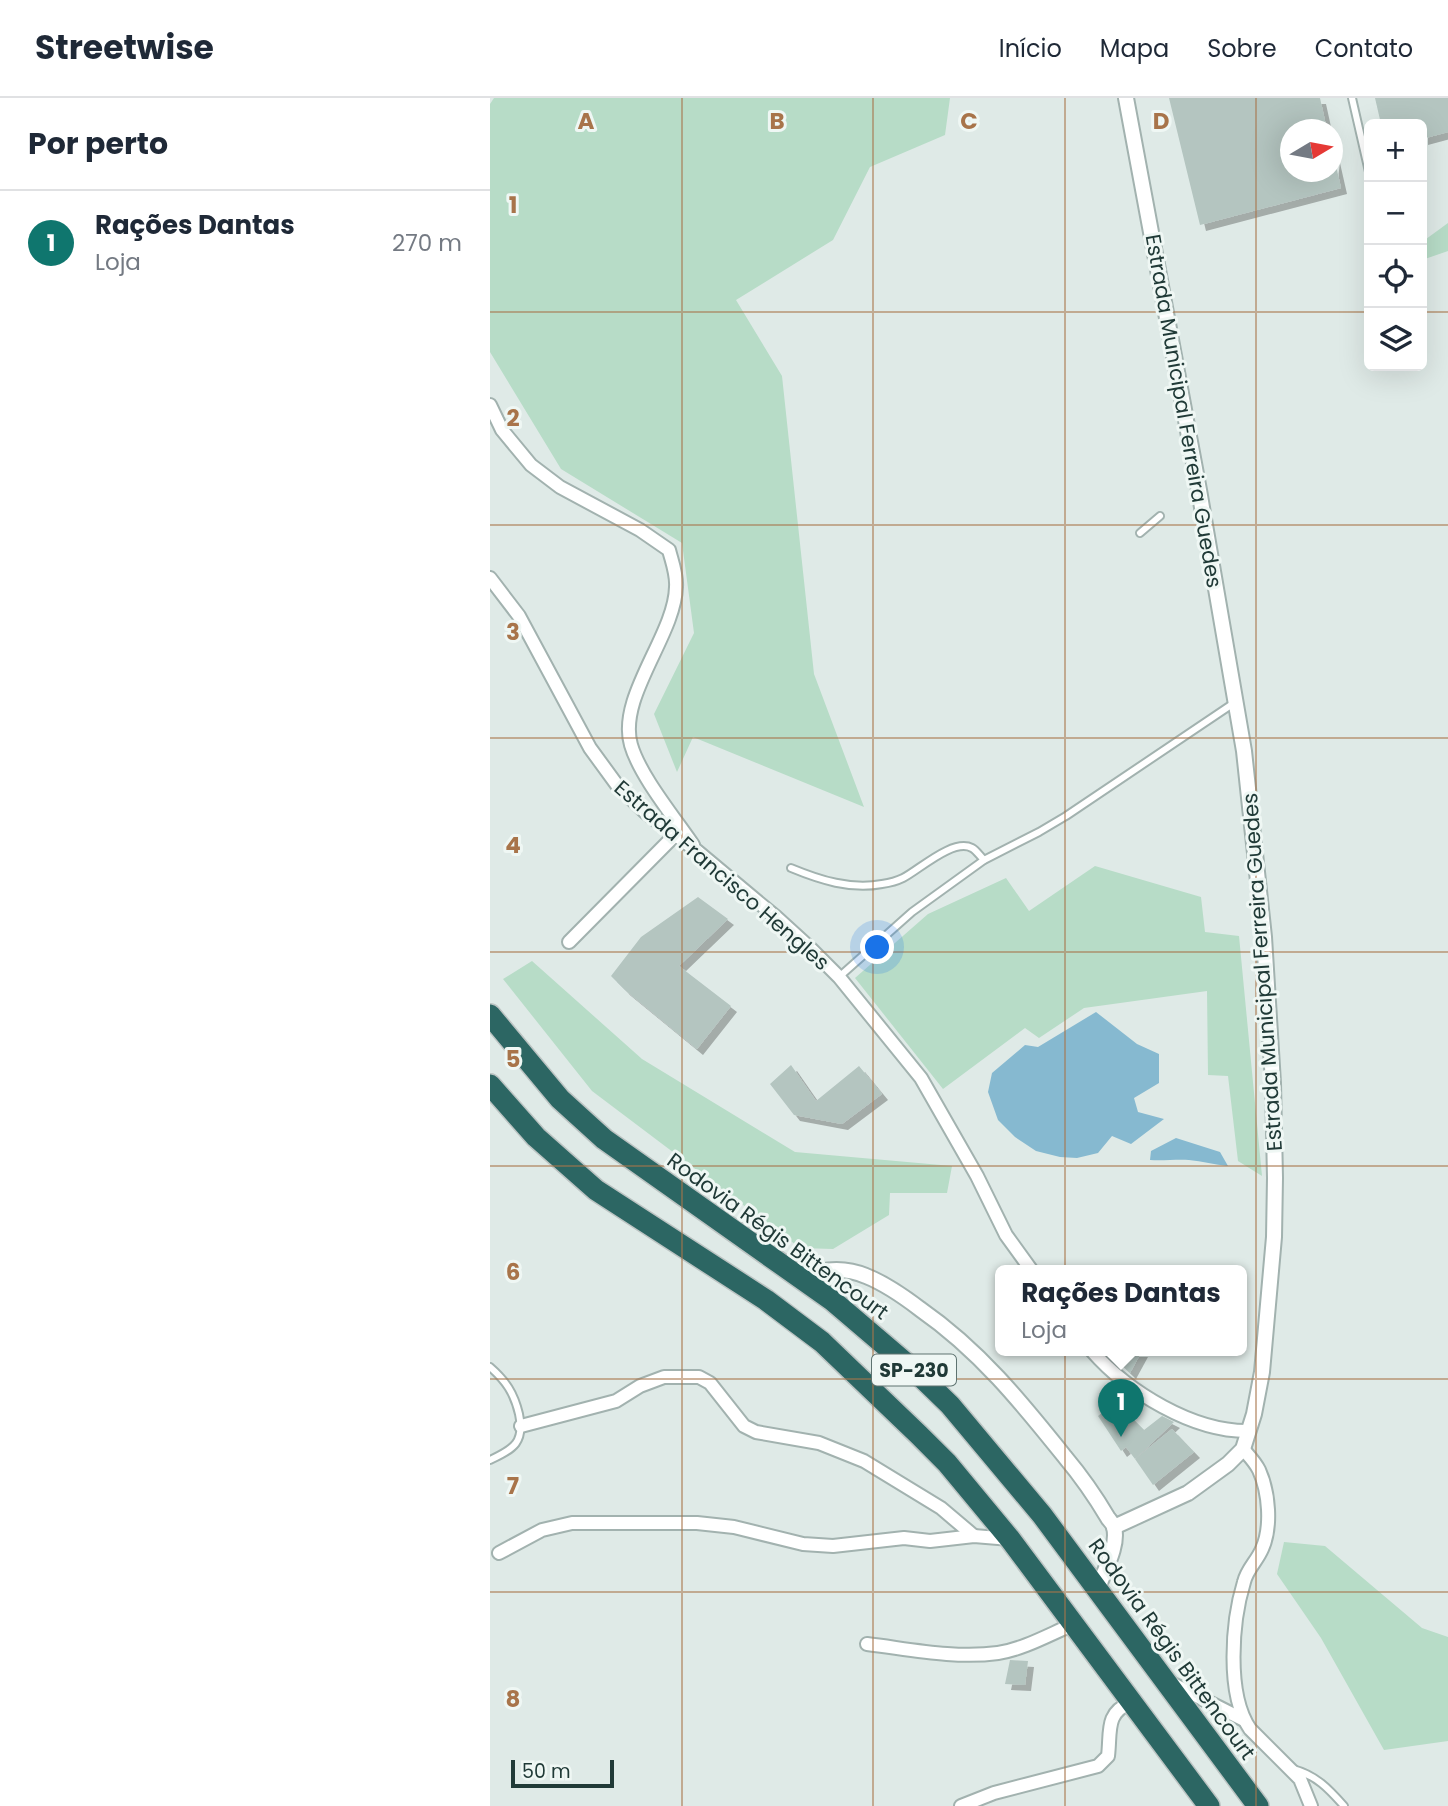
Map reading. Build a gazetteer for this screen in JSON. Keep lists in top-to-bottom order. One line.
{"streets":{"highway":["Rodovia Régis Bittencourt","SP-230"],"street":["Estrada Municipal Ferreira Guedes","Estrada Francisco Hengles"]},"scale_bar":"50 m","north":"right","page":{"header":"Streetwise","nav":["Início","Mapa","Sobre","Contato"],"heading":"Por perto","map_buttons":["+","−"],"list":[{"mark":"1","name":"Rações Dantas","note":"Loja","value":"270 m"}],"popup":["Rações Dantas","Loja"],"pins":"1","scale":"50 m"},"grid":{"columns":["A","B","C","D"],"rows":["1","2","3","4","5","6","7","8"]}}
